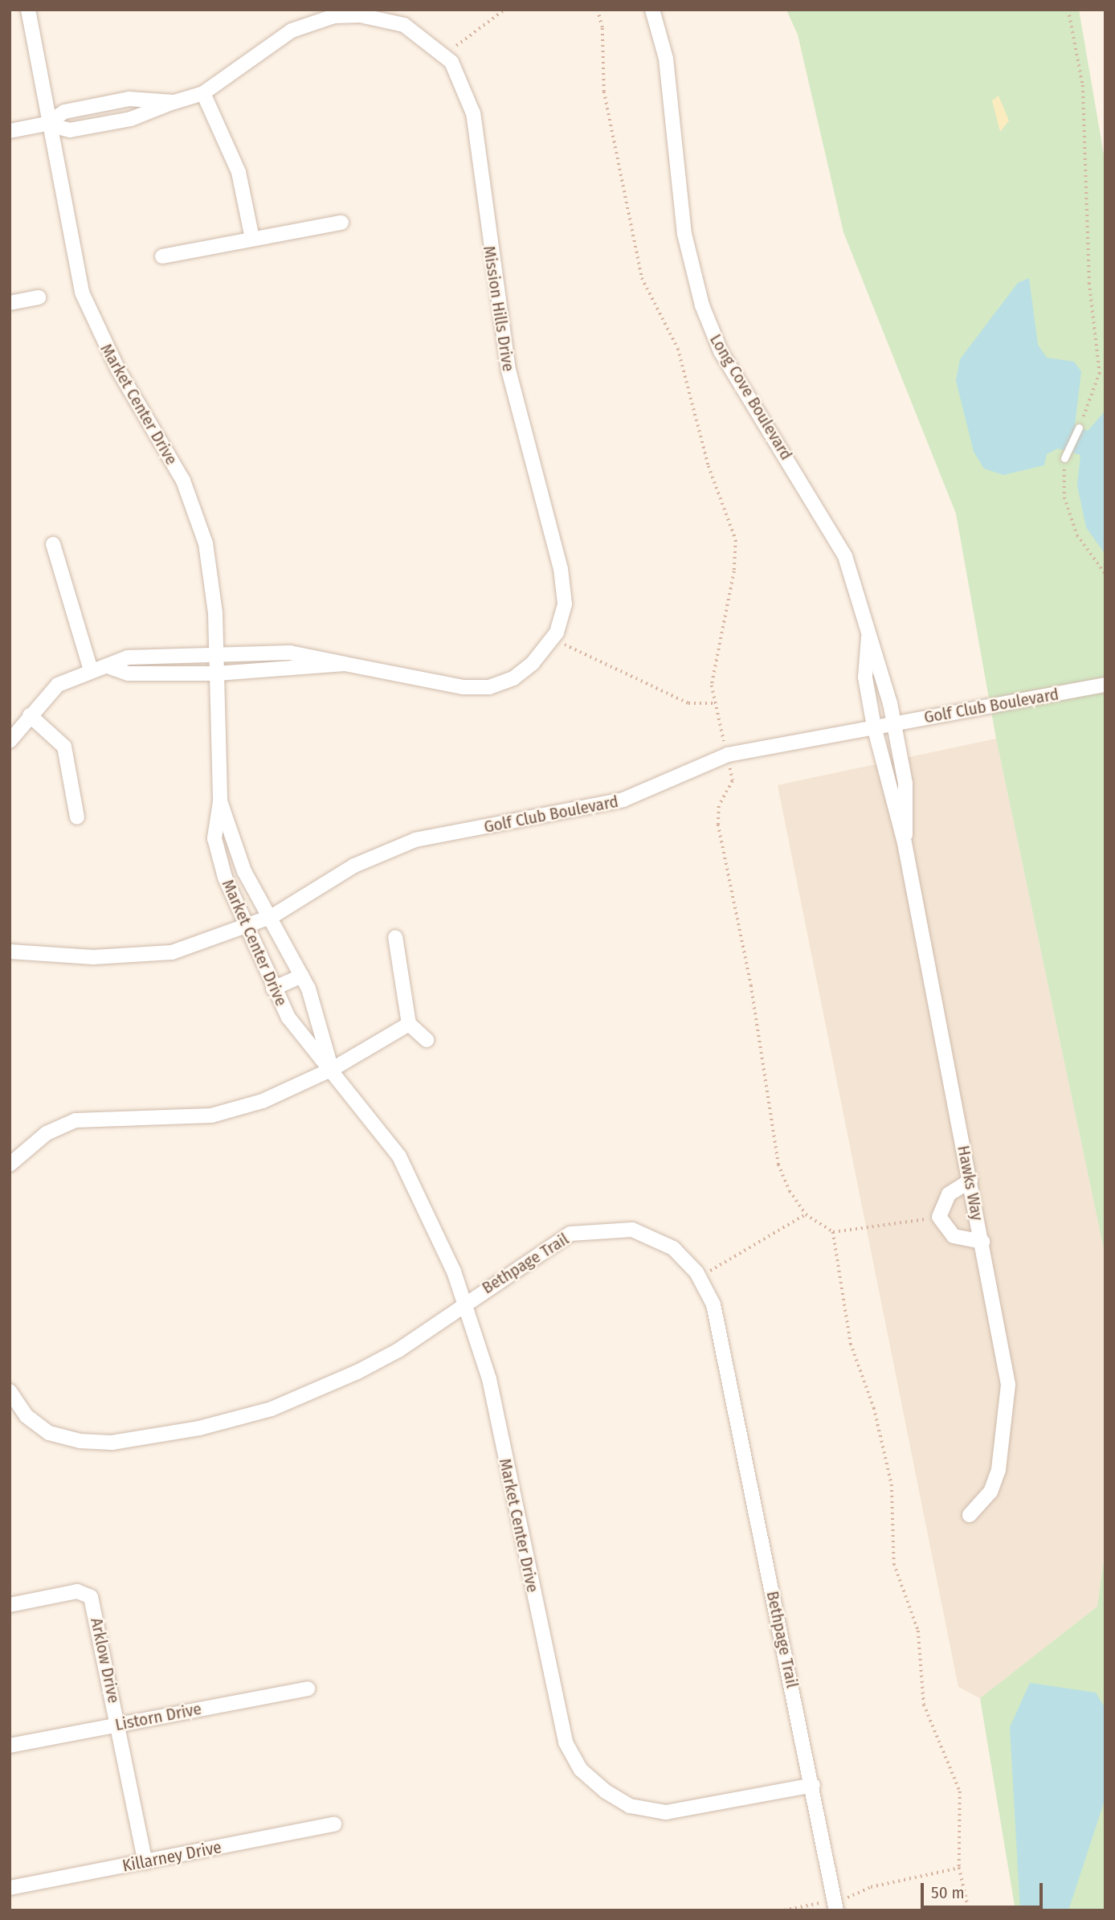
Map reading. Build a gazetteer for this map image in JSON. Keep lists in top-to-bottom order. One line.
{"streets":{"street":["Mission Hills Drive","Long Cove Boulevard","Market Center Drive","Golf Club Boulevard","Hawks Way","Bethpage Trail","Arklow Drive","Listorn Drive","Killarney Drive"]},"crossings":[["Mission Hills Drive","Market Center Drive"],["Long Cove Boulevard","Golf Club Boulevard"],["Long Cove Boulevard","Hawks Way"],["Market Center Drive","Golf Club Boulevard"],["Market Center Drive","Bethpage Trail"],["Golf Club Boulevard","Hawks Way"],["Arklow Drive","Listorn Drive"],["Arklow Drive","Killarney Drive"]],"scale_bar":"50 m"}
